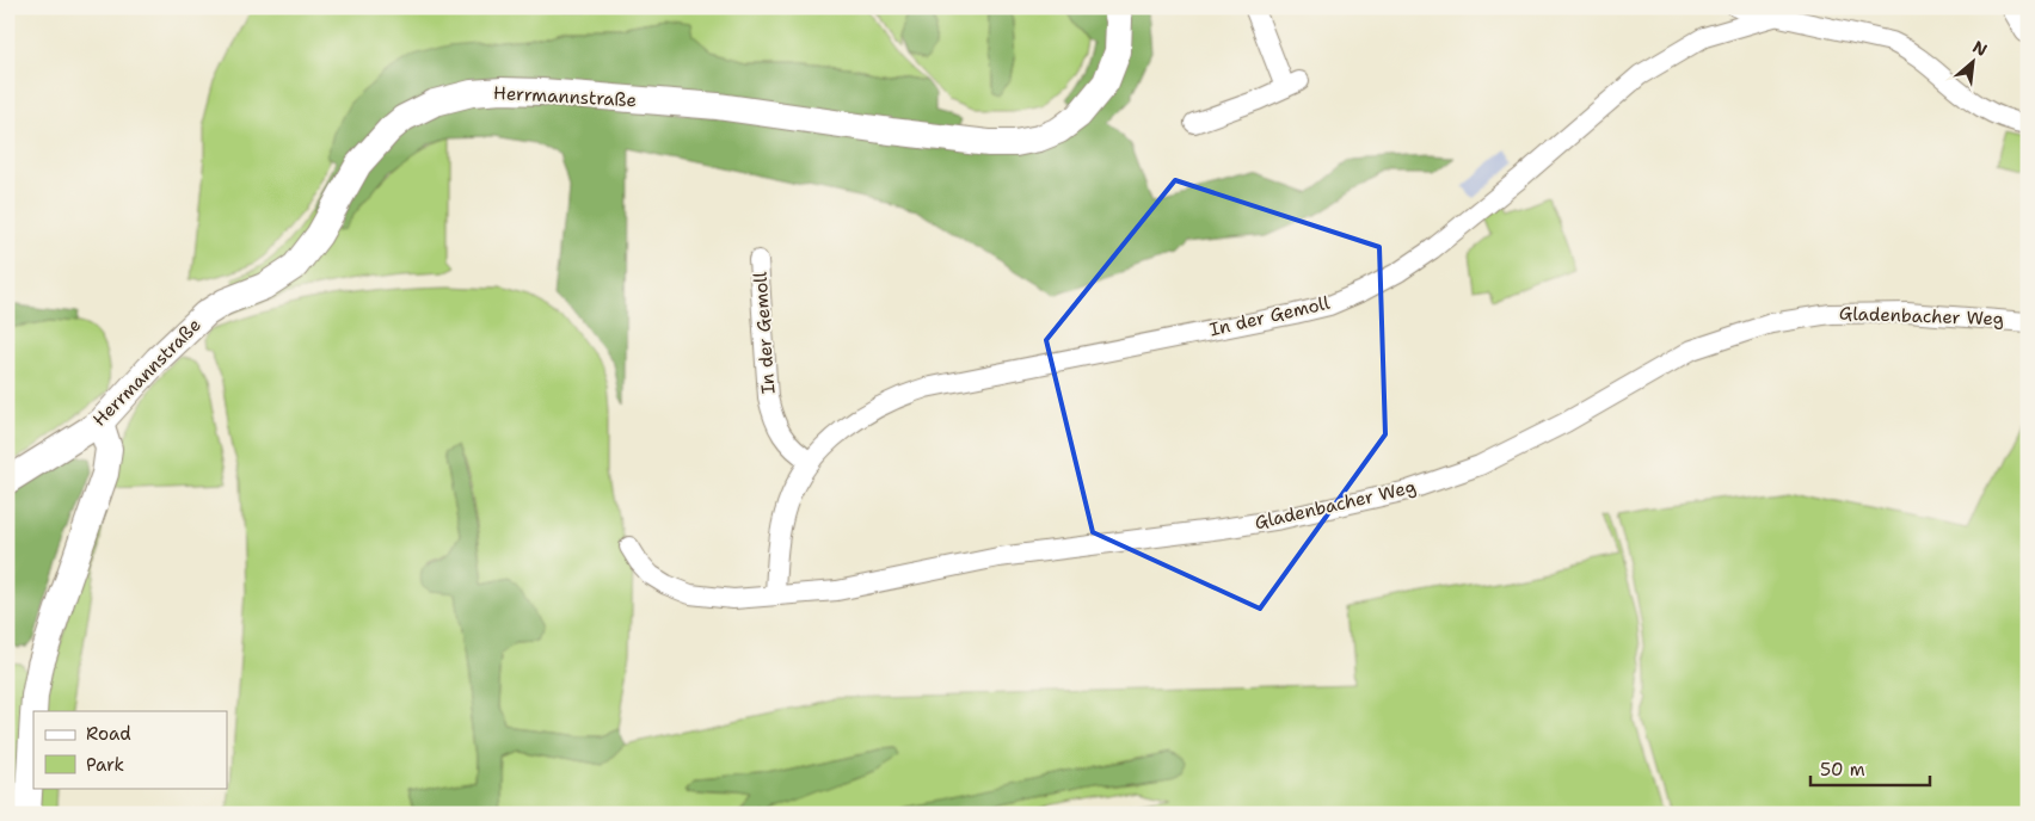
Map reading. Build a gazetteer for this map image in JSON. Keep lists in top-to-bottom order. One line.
{"streets":{"street":["Herrmannstraße","In der Gemoll","Gladenbacher Weg"]},"crossings":[["In der Gemoll","Gladenbacher Weg"]],"legend":["Road","Park"],"scale_bar":"50 m","north":"top right"}
